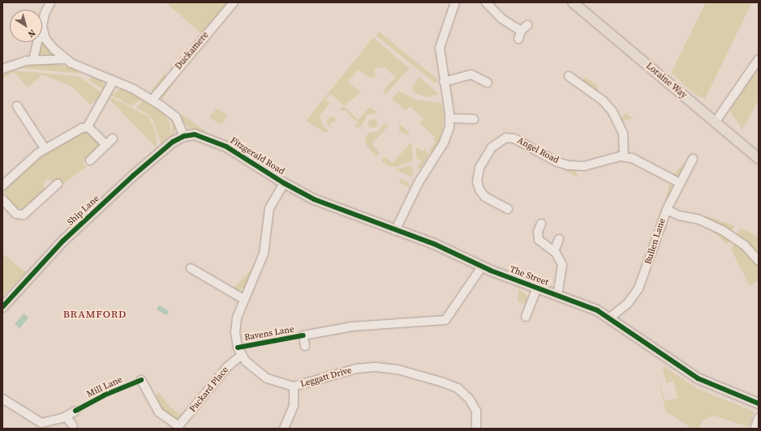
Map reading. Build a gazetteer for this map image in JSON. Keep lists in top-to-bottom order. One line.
{"streets":{"main road":["Loraine Way","Fitzgerald Road","Ship Lane","The Street"],"street":["Duckamere","Angel Road","Bullen Lane","Ravens Lane","Leggatt Drive","Packard Place"],"cycle path":["Mill Lane"]},"crossings":[["Angel Road","Bullen Lane"],["Fitzgerald Road","Ship Lane"],["Fitzgerald Road","The Street"],["Fitzgerald Road","Leggatt Drive"],["Bullen Lane","The Street"],["The Street","Ravens Lane"],["The Street","Leggatt Drive"],["Leggatt Drive","Packard Place"]],"districts":["BRAMFORD"],"north":"bottom right"}
